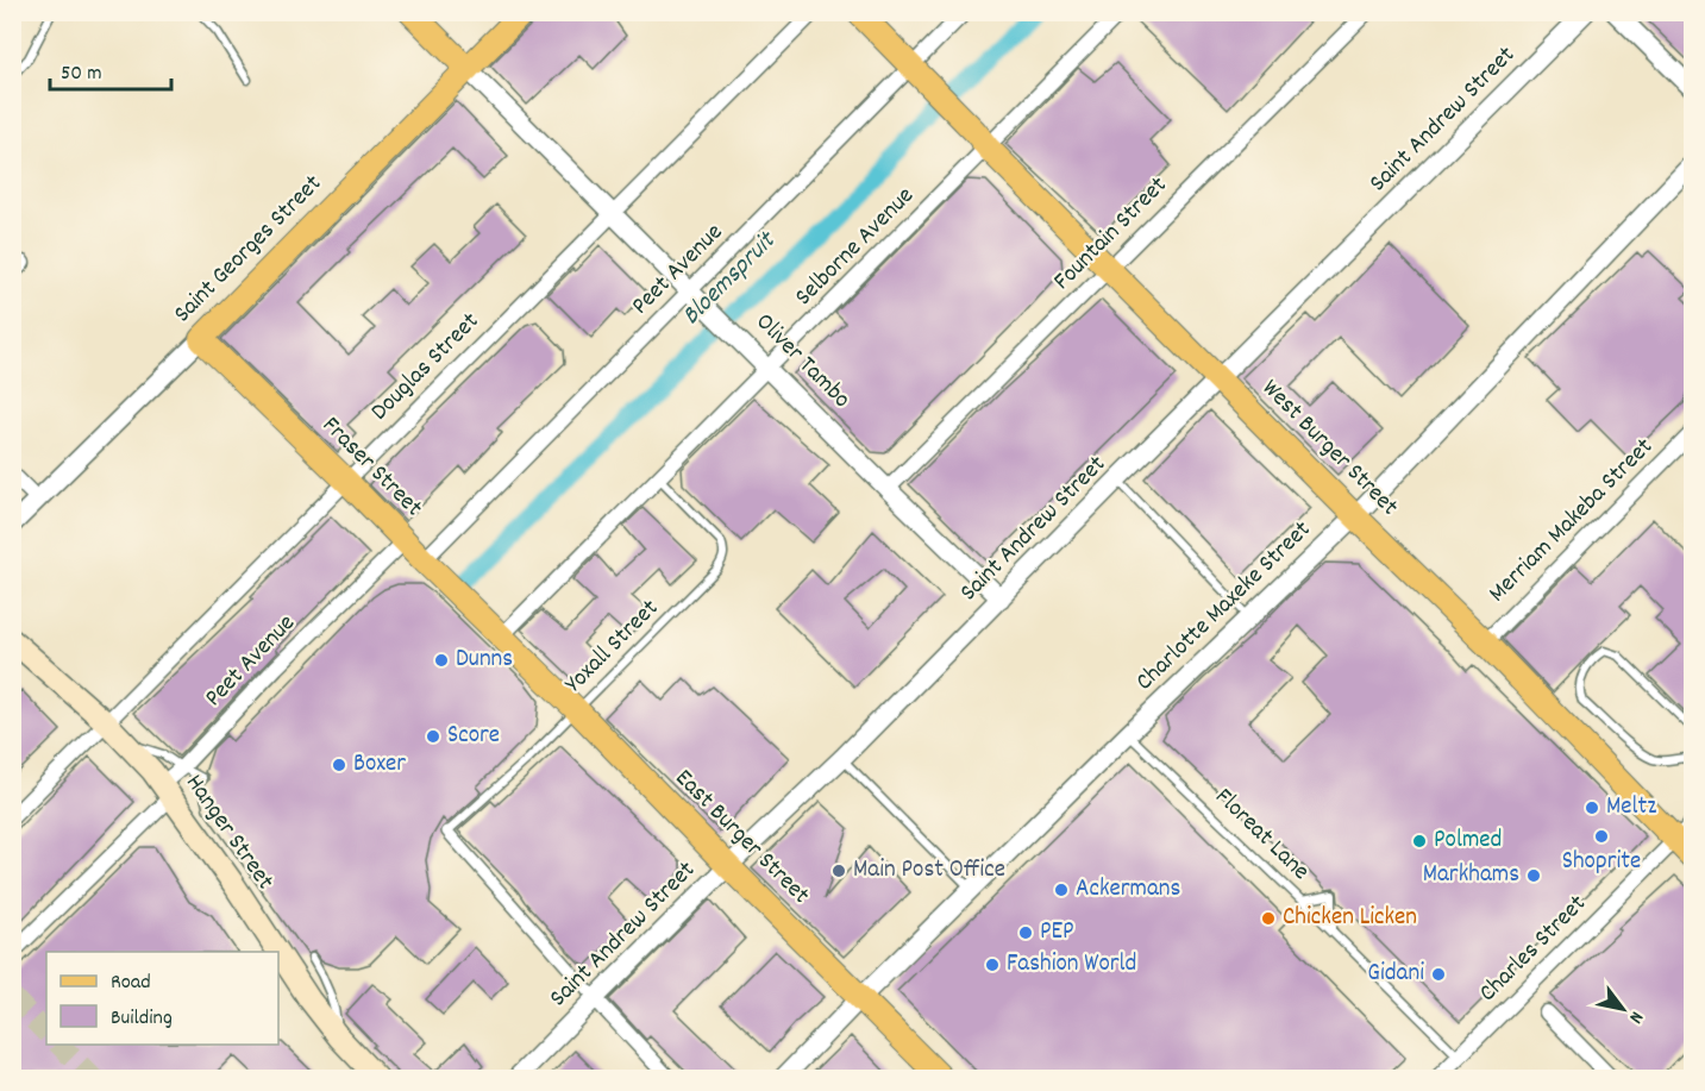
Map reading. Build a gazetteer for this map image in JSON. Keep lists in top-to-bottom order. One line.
{"streets":{"main road":["Saint Georges Street","Oliver Tambo","West Burger Street","Fraser Street","Hanger Street","East Burger Street"],"street":["Saint Andrew Street","Fountain Street","Selborne Avenue","Peet Avenue","Douglas Street","Merriam Makeba Street","Charlotte Maxeke Street","Charles Street"],"lane":["Yoxall Street","Floreat Lane"]},"crossings":[["Saint Andrew Street","Oliver Tambo"],["Saint Andrew Street","West Burger Street"],["Saint Andrew Street","East Burger Street"],["Fountain Street","Oliver Tambo"],["Fountain Street","West Burger Street"],["Selborne Avenue","Oliver Tambo"],["Selborne Avenue","West Burger Street"],["Selborne Avenue","Fraser Street"],["Selborne Avenue","Yoxall Street"],["Selborne Avenue","East Burger Street"],["Saint Georges Street","Oliver Tambo"],["Saint Georges Street","Fraser Street"],["Peet Avenue","Oliver Tambo"],["Peet Avenue","West Burger Street"],["Peet Avenue","Fraser Street"],["Peet Avenue","Hanger Street"],["Oliver Tambo","Douglas Street"],["Douglas Street","Fraser Street"],["Douglas Street","Hanger Street"],["West Burger Street","Merriam Makeba Street"],["West Burger Street","Charlotte Maxeke Street"],["West Burger Street","Charles Street"],["Fraser Street","East Burger Street"],["Charlotte Maxeke Street","Floreat Lane"],["Charlotte Maxeke Street","East Burger Street"],["Yoxall Street","East Burger Street"],["Floreat Lane","Charles Street"]],"water":["Bloemspruit"],"places":["Dunns","Score","Boxer","Meltz","Shoprite","Polmed","Main Post Office","Markhams","Ackermans","Chicken Licken","PEP","Fashion World","Gidani"],"legend":["Road","Building"],"scale_bar":"50 m","north":"bottom right"}
